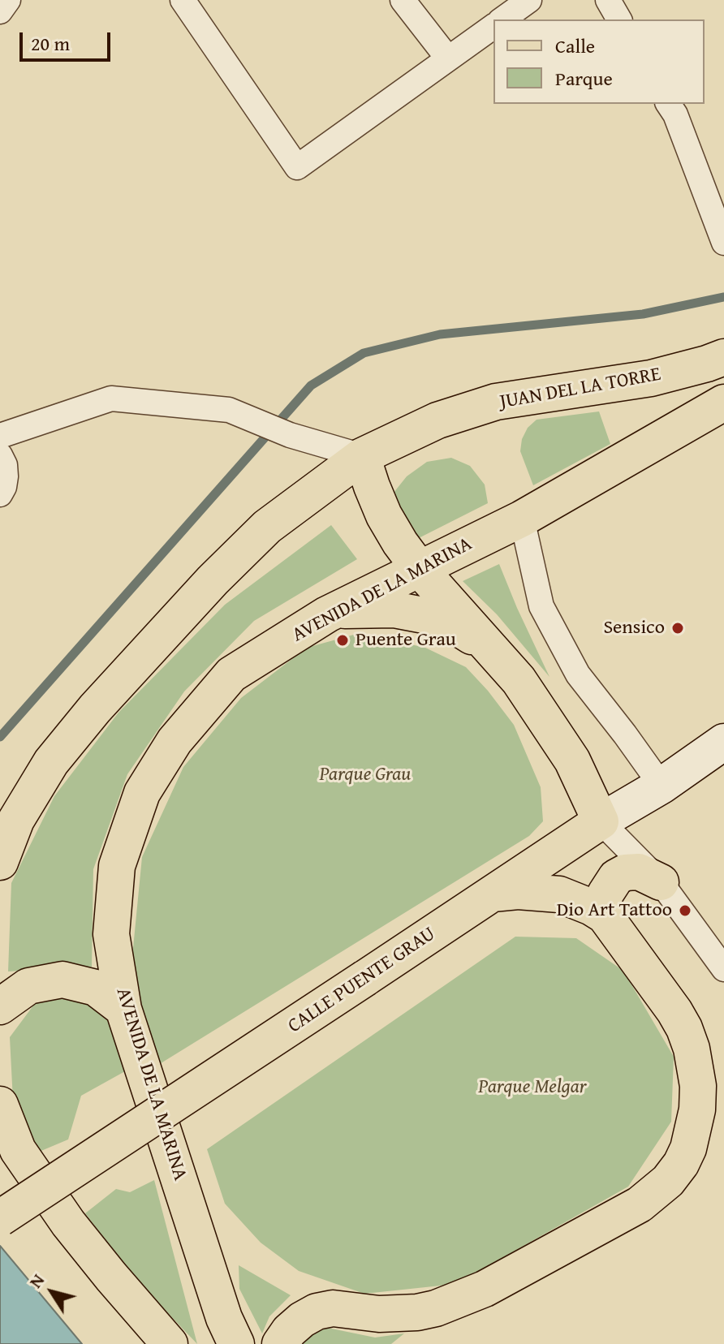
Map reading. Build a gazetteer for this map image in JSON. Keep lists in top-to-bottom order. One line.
{"streets":{"main road":["JUAN DEL LA TORRE","AVENIDA DE LA MARINA","CALLE PUENTE GRAU"]},"parks":["Parque Grau","Parque Melgar"],"places":["Sensico","Puente Grau","Dio Art Tattoo"],"legend":["Calle","Parque"],"scale_bar":"20 m","north":"top left"}
